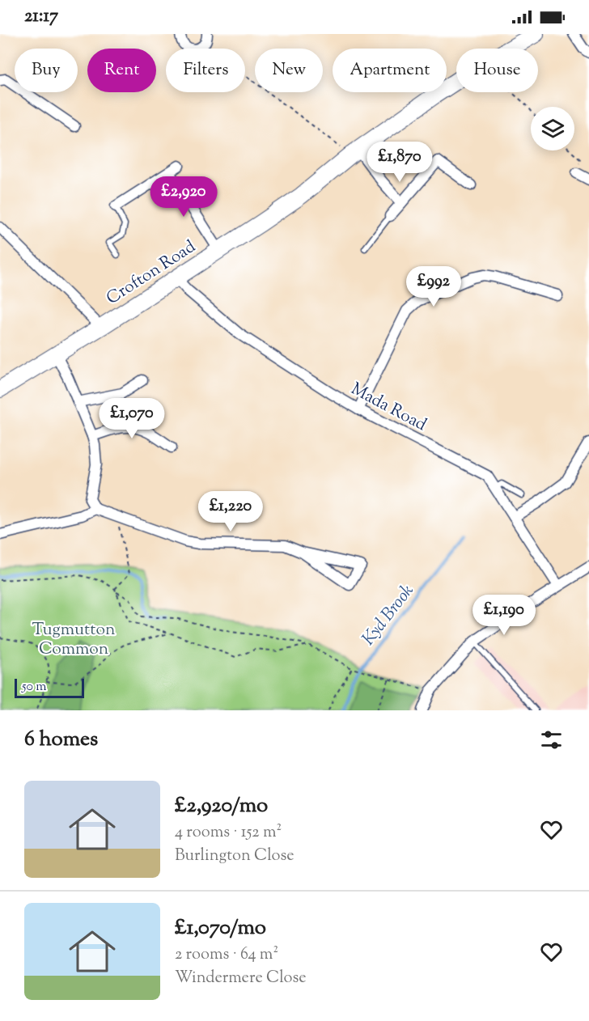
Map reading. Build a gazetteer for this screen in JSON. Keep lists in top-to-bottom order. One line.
{"streets":{"main road":["Crofton Road"],"street":["Mada Road"]},"crossings":[["Crofton Road","Mada Road"]],"water":["Kyd Brook"],"parks":["Tugmutton Common"],"scale_bar":"50 m","page":{"status":"21:17","chip":["Buy","Rent","Filters","New","Apartment","House"],"price":["£1,870","£2,920","£992","£1,070","£1,220","£1,190"],"scale":"50 m","heading":"6 homes","list":[{"name":"£2,920/mo","note":"4 rooms · 152 m² · Burlington Close"},{"name":"£1,070/mo","note":"2 rooms · 64 m² · Windermere Close"}]}}
